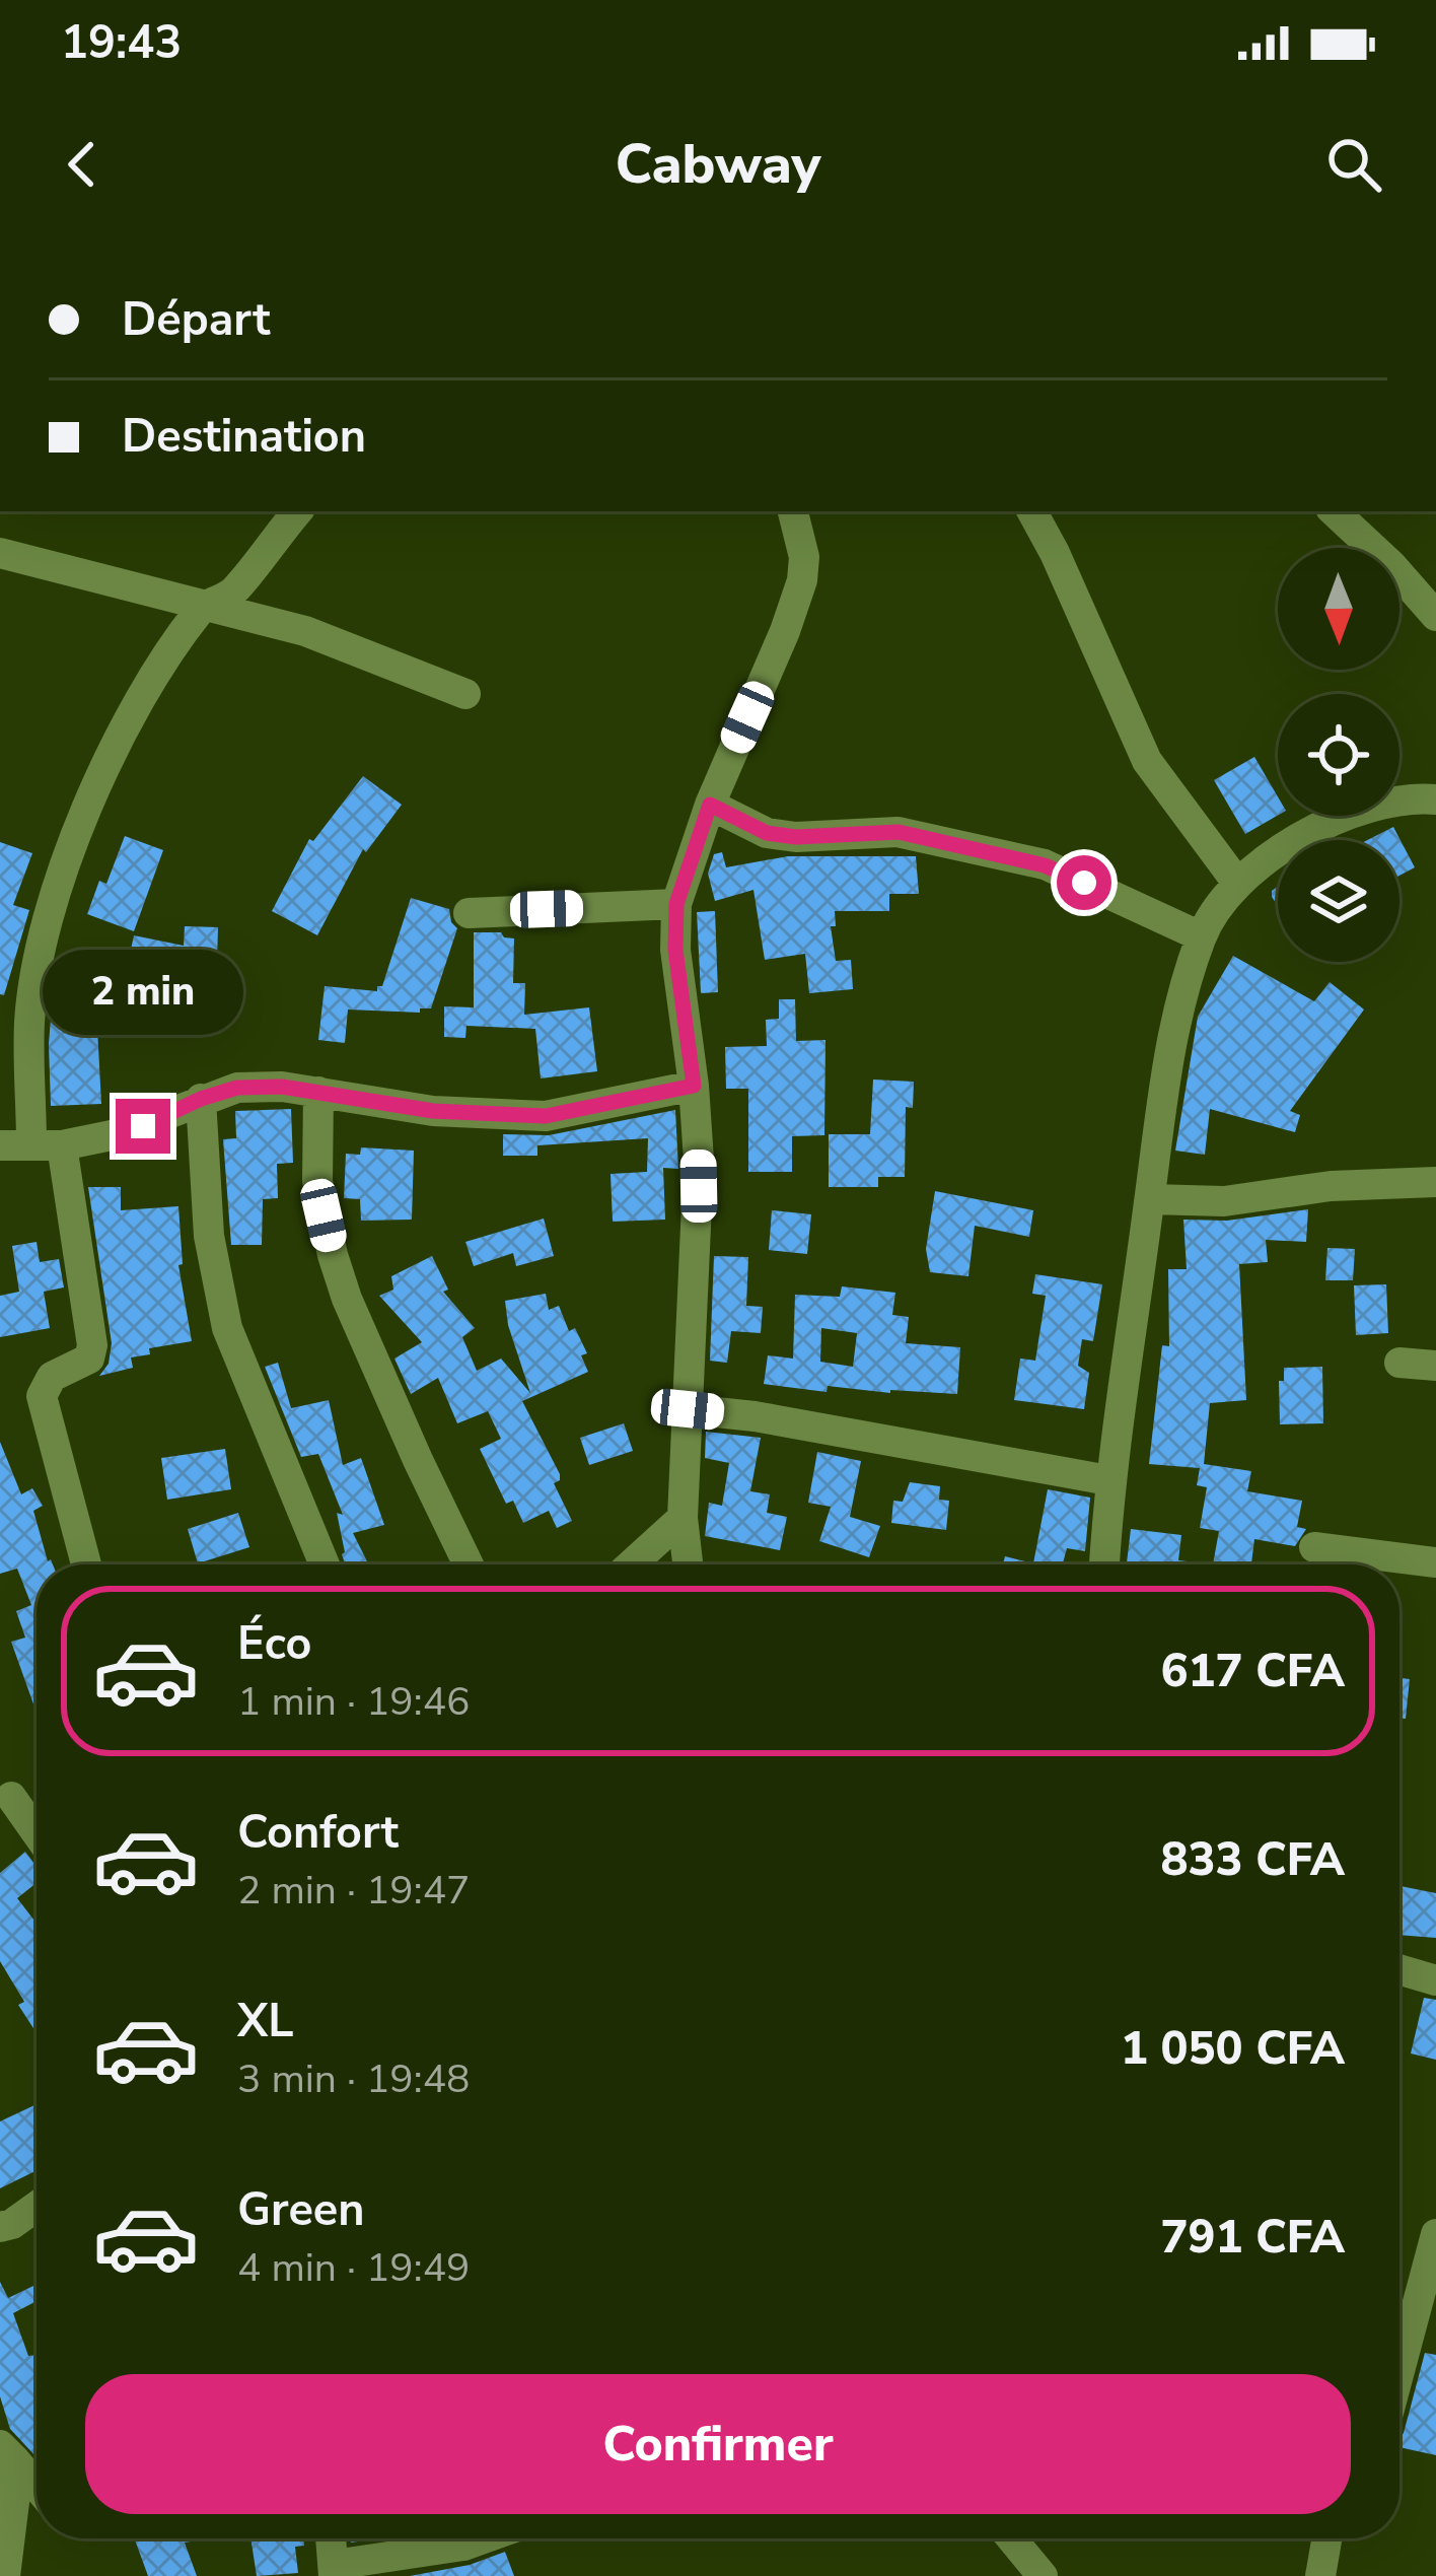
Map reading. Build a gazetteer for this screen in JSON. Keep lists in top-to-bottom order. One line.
{"north":"bottom","page":{"status":"19:43","header":"Cabway","banner":["Départ","Destination"],"bubble":"2 min","list":[{"name":"Éco","note":"1 min · 19:46","value":"617 CFA"},{"name":"Confort","note":"2 min · 19:47","value":"833 CFA"},{"name":"XL","note":"3 min · 19:48","value":"1 050 CFA"},{"name":"Green","note":"4 min · 19:49","value":"791 CFA"}],"buttons":"Confirmer"}}
